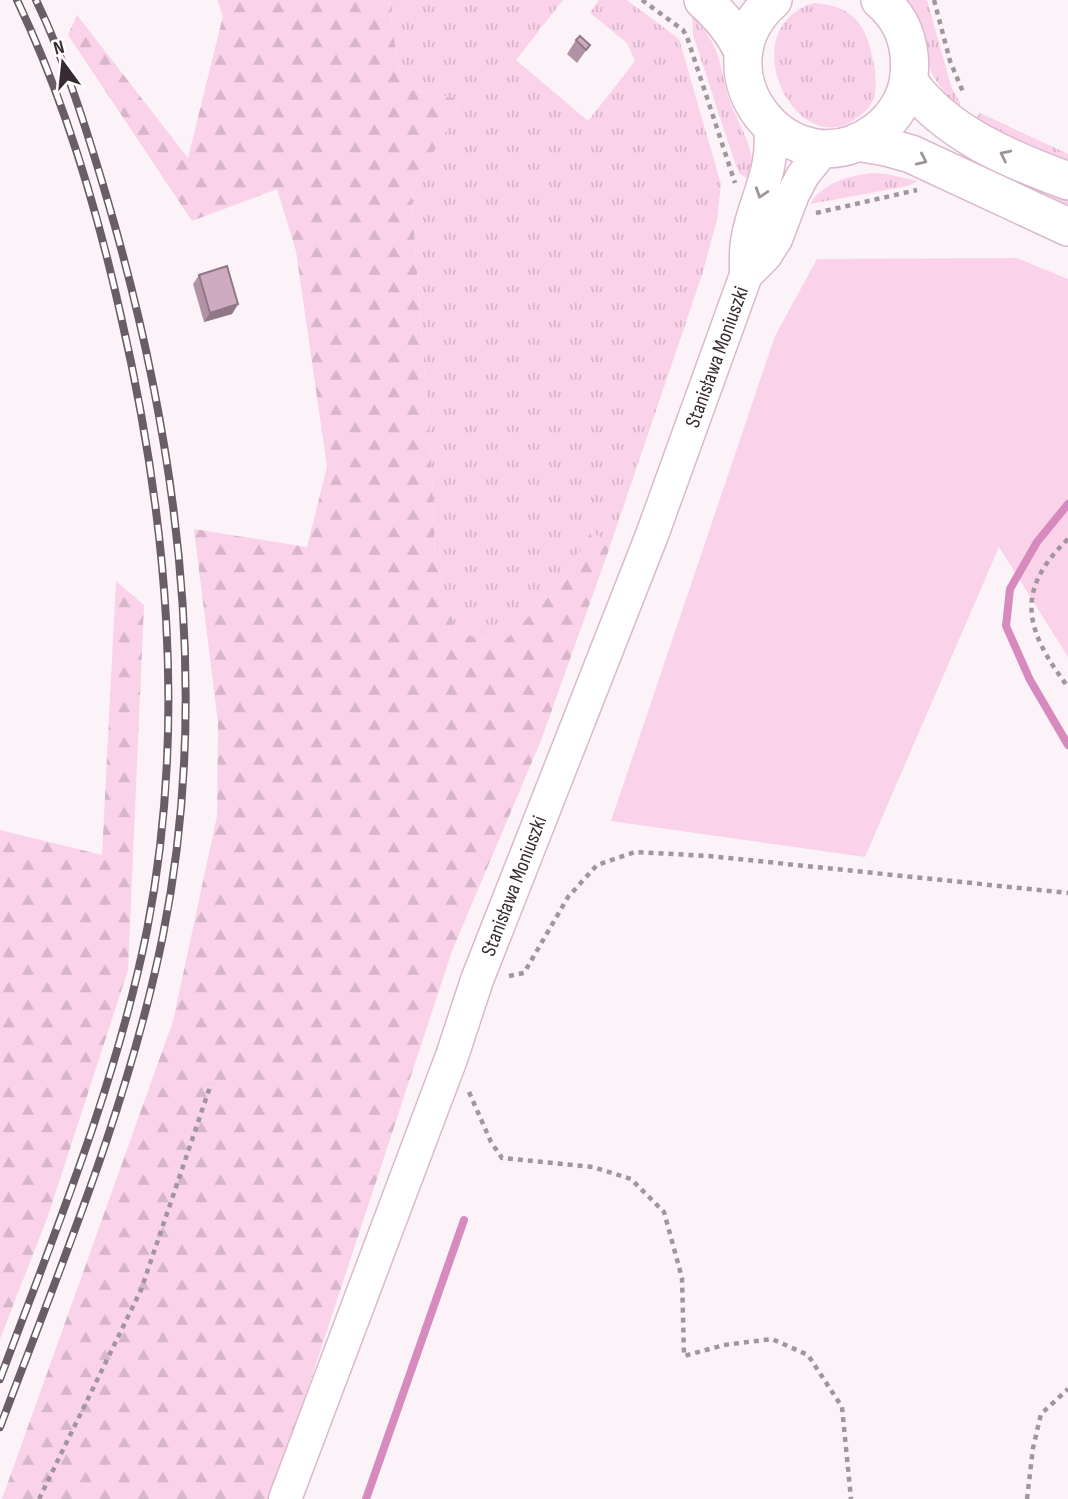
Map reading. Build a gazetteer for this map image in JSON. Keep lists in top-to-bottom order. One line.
{"streets":{"street":["Stanisława Moniuszki"]},"north":"top"}
